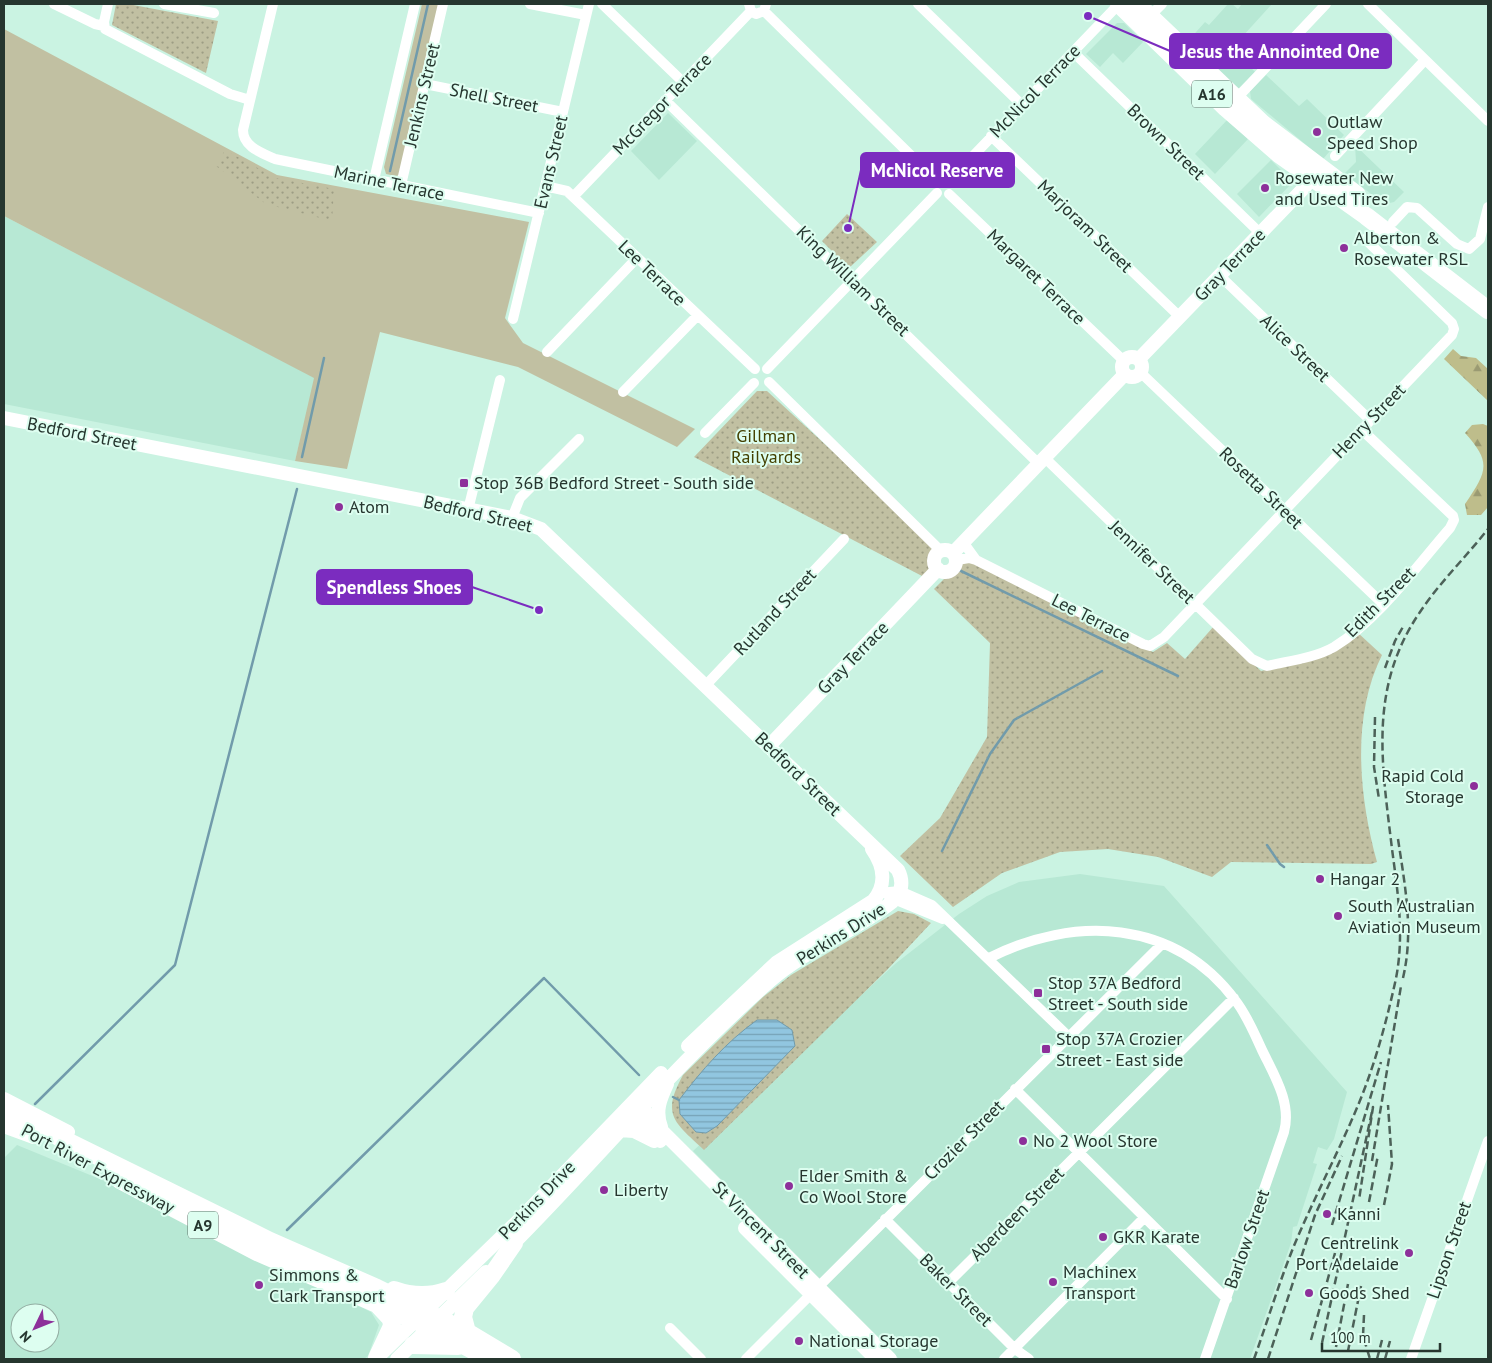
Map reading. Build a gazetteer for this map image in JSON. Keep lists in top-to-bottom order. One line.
{"streets":{"highway":["A16","Port River Expressway","A9"],"street":["McNicol Terrace","Jenkins Street","Shell Street","McGregor Terrace","Brown Street","Evans Street","Marine Terrace","Marjoram Street","Gray Terrace","Lee Terrace","Margaret Terrace","King William Street","Alice Street","Henry Street","Bedford Street","Rosetta Street","Jennifer Street","Edith Street","Rutland Street","Perkins Drive","Crozier Street","Aberdeen Street","St Vincent Street","Barlow Street","Lipson Street","Baker Street"]},"crossings":[["McNicol Terrace","A16"],["McNicol Terrace","Brown Street"],["McNicol Terrace","Marjoram Street"],["McNicol Terrace","Margaret Terrace"],["A16","Gray Terrace"],["Jenkins Street","Shell Street"],["Jenkins Street","Marine Terrace"],["Shell Street","Evans Street"],["McGregor Terrace","Lee Terrace"],["McGregor Terrace","King William Street"],["Brown Street","Gray Terrace"],["Evans Street","Marine Terrace"],["Evans Street","Lee Terrace"],["Marjoram Street","Gray Terrace"],["Gray Terrace","Alice Street"],["Gray Terrace","Bedford Street"],["Gray Terrace","Rosetta Street"],["Lee Terrace","Henry Street"],["Lee Terrace","Jennifer Street"],["King William Street","Jennifer Street"],["Alice Street","Henry Street"],["Henry Street","Rosetta Street"],["Henry Street","Jennifer Street"],["Henry Street","Edith Street"],["Bedford Street","Rutland Street"],["Bedford Street","Perkins Drive"],["Rosetta Street","Edith Street"],["Jennifer Street","Edith Street"],["Perkins Drive","Port River Expressway"],["Perkins Drive","St Vincent Street"],["Crozier Street","St Vincent Street"],["Crozier Street","Baker Street"],["Aberdeen Street","Barlow Street"],["Aberdeen Street","Baker Street"]],"parks":["Gillman Railyards"],"places":{"other":["Jesus the Annointed One","Outlaw Speed Shop","Rosewater New and Used Tires","McNicol Reserve","Alberton & Rosewater RSL","Atom","Spendless Shoes","Rapid Cold Storage","Hangar 2","South Australian Aviation Museum","No 2 Wool Store","Elder Smith & Co Wool Store","Liberty","Kanni","GKR Karate","Centrelink Port Adelaide","Machinex Transport","Simmons & Clark Transport","Goods Shed","National Storage"],"transit":["Stop 36B Bedford Street - South side","Stop 37A Bedford Street - South side","Stop 37A Crozier Street - East side"]},"scale_bar":"100 m","north":"bottom left"}
